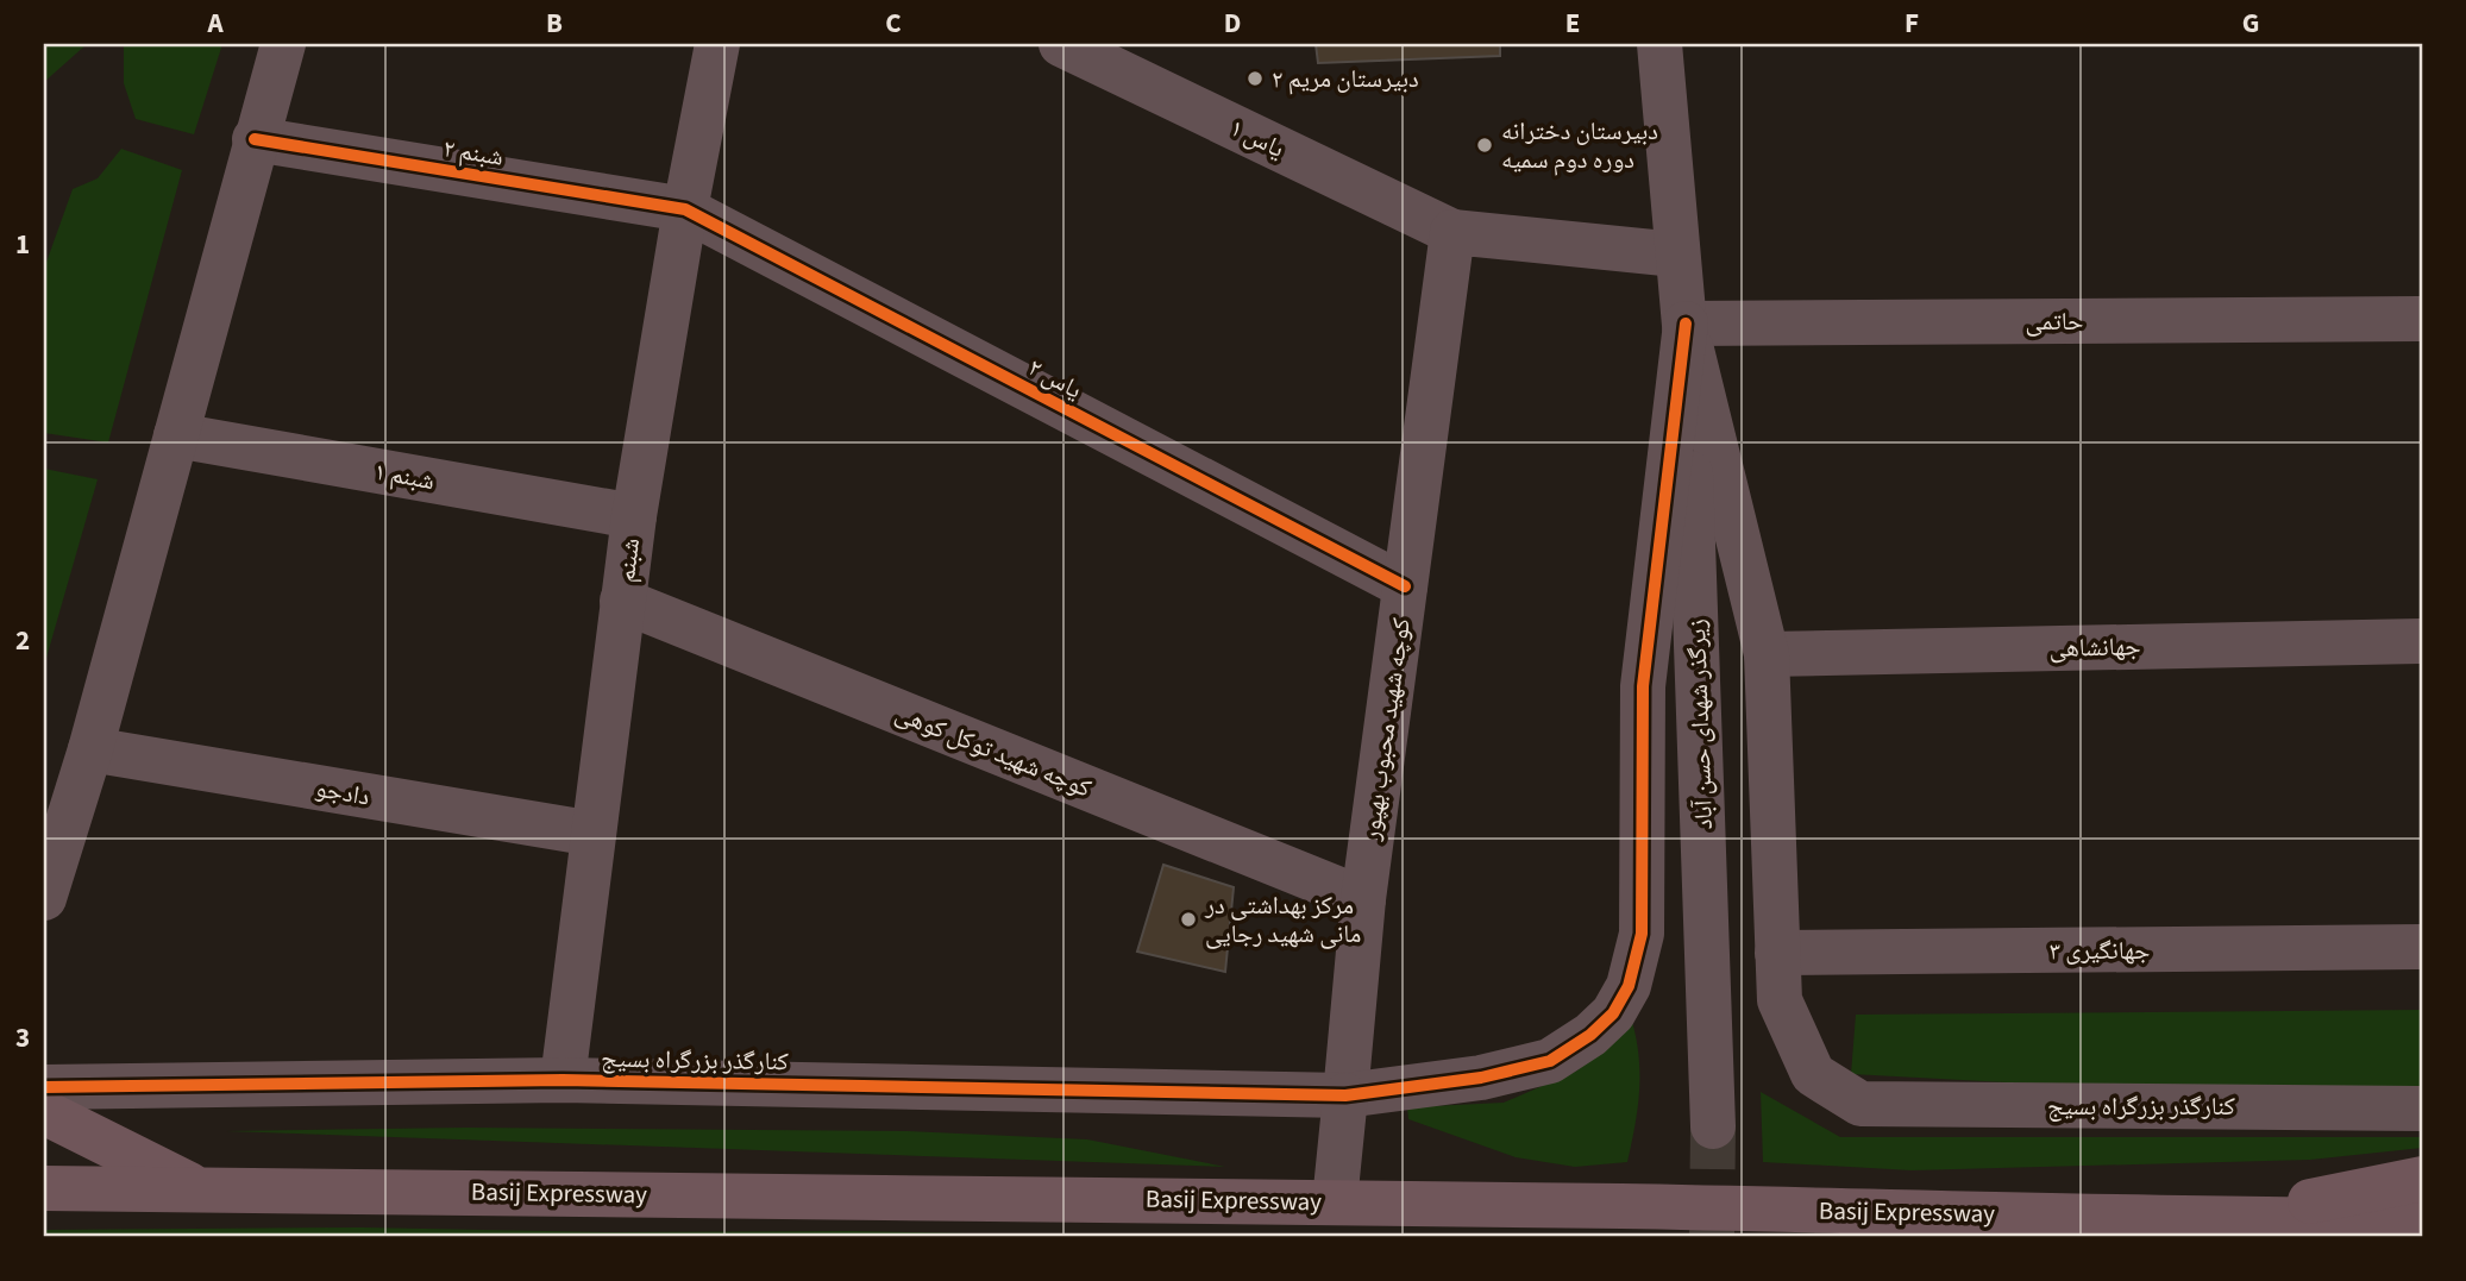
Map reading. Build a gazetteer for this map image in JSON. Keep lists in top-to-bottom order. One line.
{"streets":{"highway":["Basij Expressway"],"street":["یاس ۱","شبنم ۲","حاتمی","یاس ۲","شبنم ۱","شبنم","جهانشاهی","زیرگذر شهدای حسن آباد","کوچه شهید محبوب بهپور","کوچه شهید توکل کوهی","دادجو","جهانگیری ۳","کنارگذر بزرگراه بسیج"]},"crossings":[["یاس ۱","کوچه شهید محبوب بهپور"],["شبنم ۲","یاس ۲"],["شبنم ۲","شبنم"],["حاتمی","زیرگذر شهدای حسن آباد"],["حاتمی","کنارگذر بزرگراه بسیج"],["یاس ۲","شبنم"],["یاس ۲","کوچه شهید محبوب بهپور"],["شبنم ۱","شبنم"],["شبنم","کوچه شهید توکل کوهی"],["شبنم","دادجو"],["شبنم","کنارگذر بزرگراه بسیج"],["زیرگذر شهدای حسن آباد","کنارگذر بزرگراه بسیج"],["کوچه شهید محبوب بهپور","کوچه شهید توکل کوهی"],["کوچه شهید محبوب بهپور","کنارگذر بزرگراه بسیج"],["کوچه شهید محبوب بهپور","Basij Expressway"],["جهانگیری ۳","کنارگذر بزرگراه بسیج"]],"places":["دبیرستان مریم ۲","دبیرستان دخترانه دوره دوم سمیه","مرکز بهداشتی در مانی شهید رجایی"],"grid":{"columns":["A","B","C","D","E","F","G"],"rows":["1","2","3"]}}
